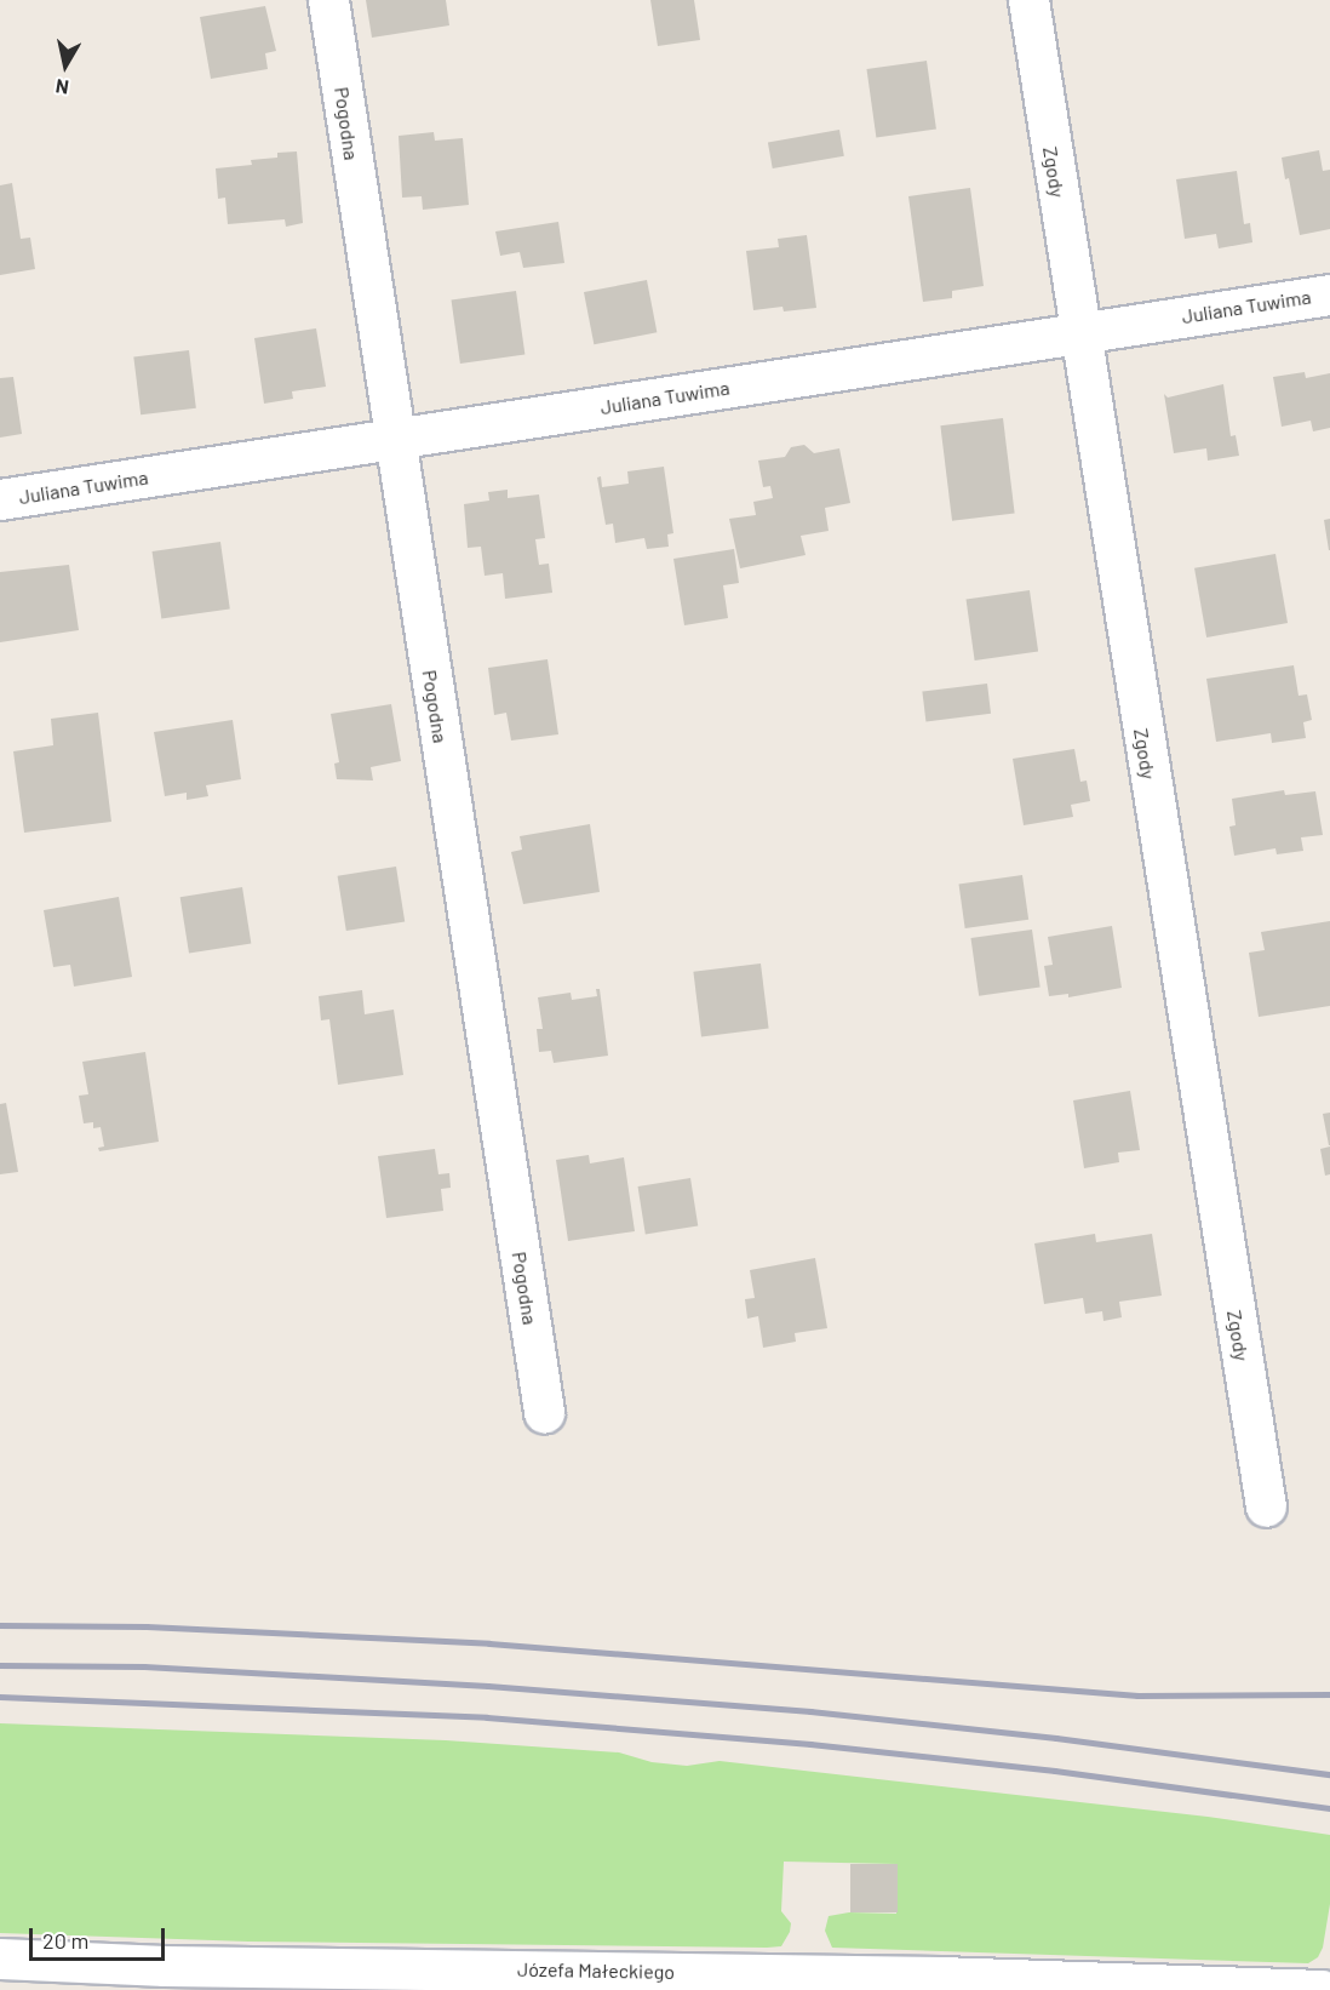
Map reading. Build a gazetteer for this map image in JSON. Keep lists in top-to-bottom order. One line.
{"streets":{"street":["Pogodna","Zgody","Juliana Tuwima","Józefa Małeckiego"]},"crossings":[["Pogodna","Juliana Tuwima"],["Zgody","Juliana Tuwima"]],"scale_bar":"20 m","north":"bottom"}
